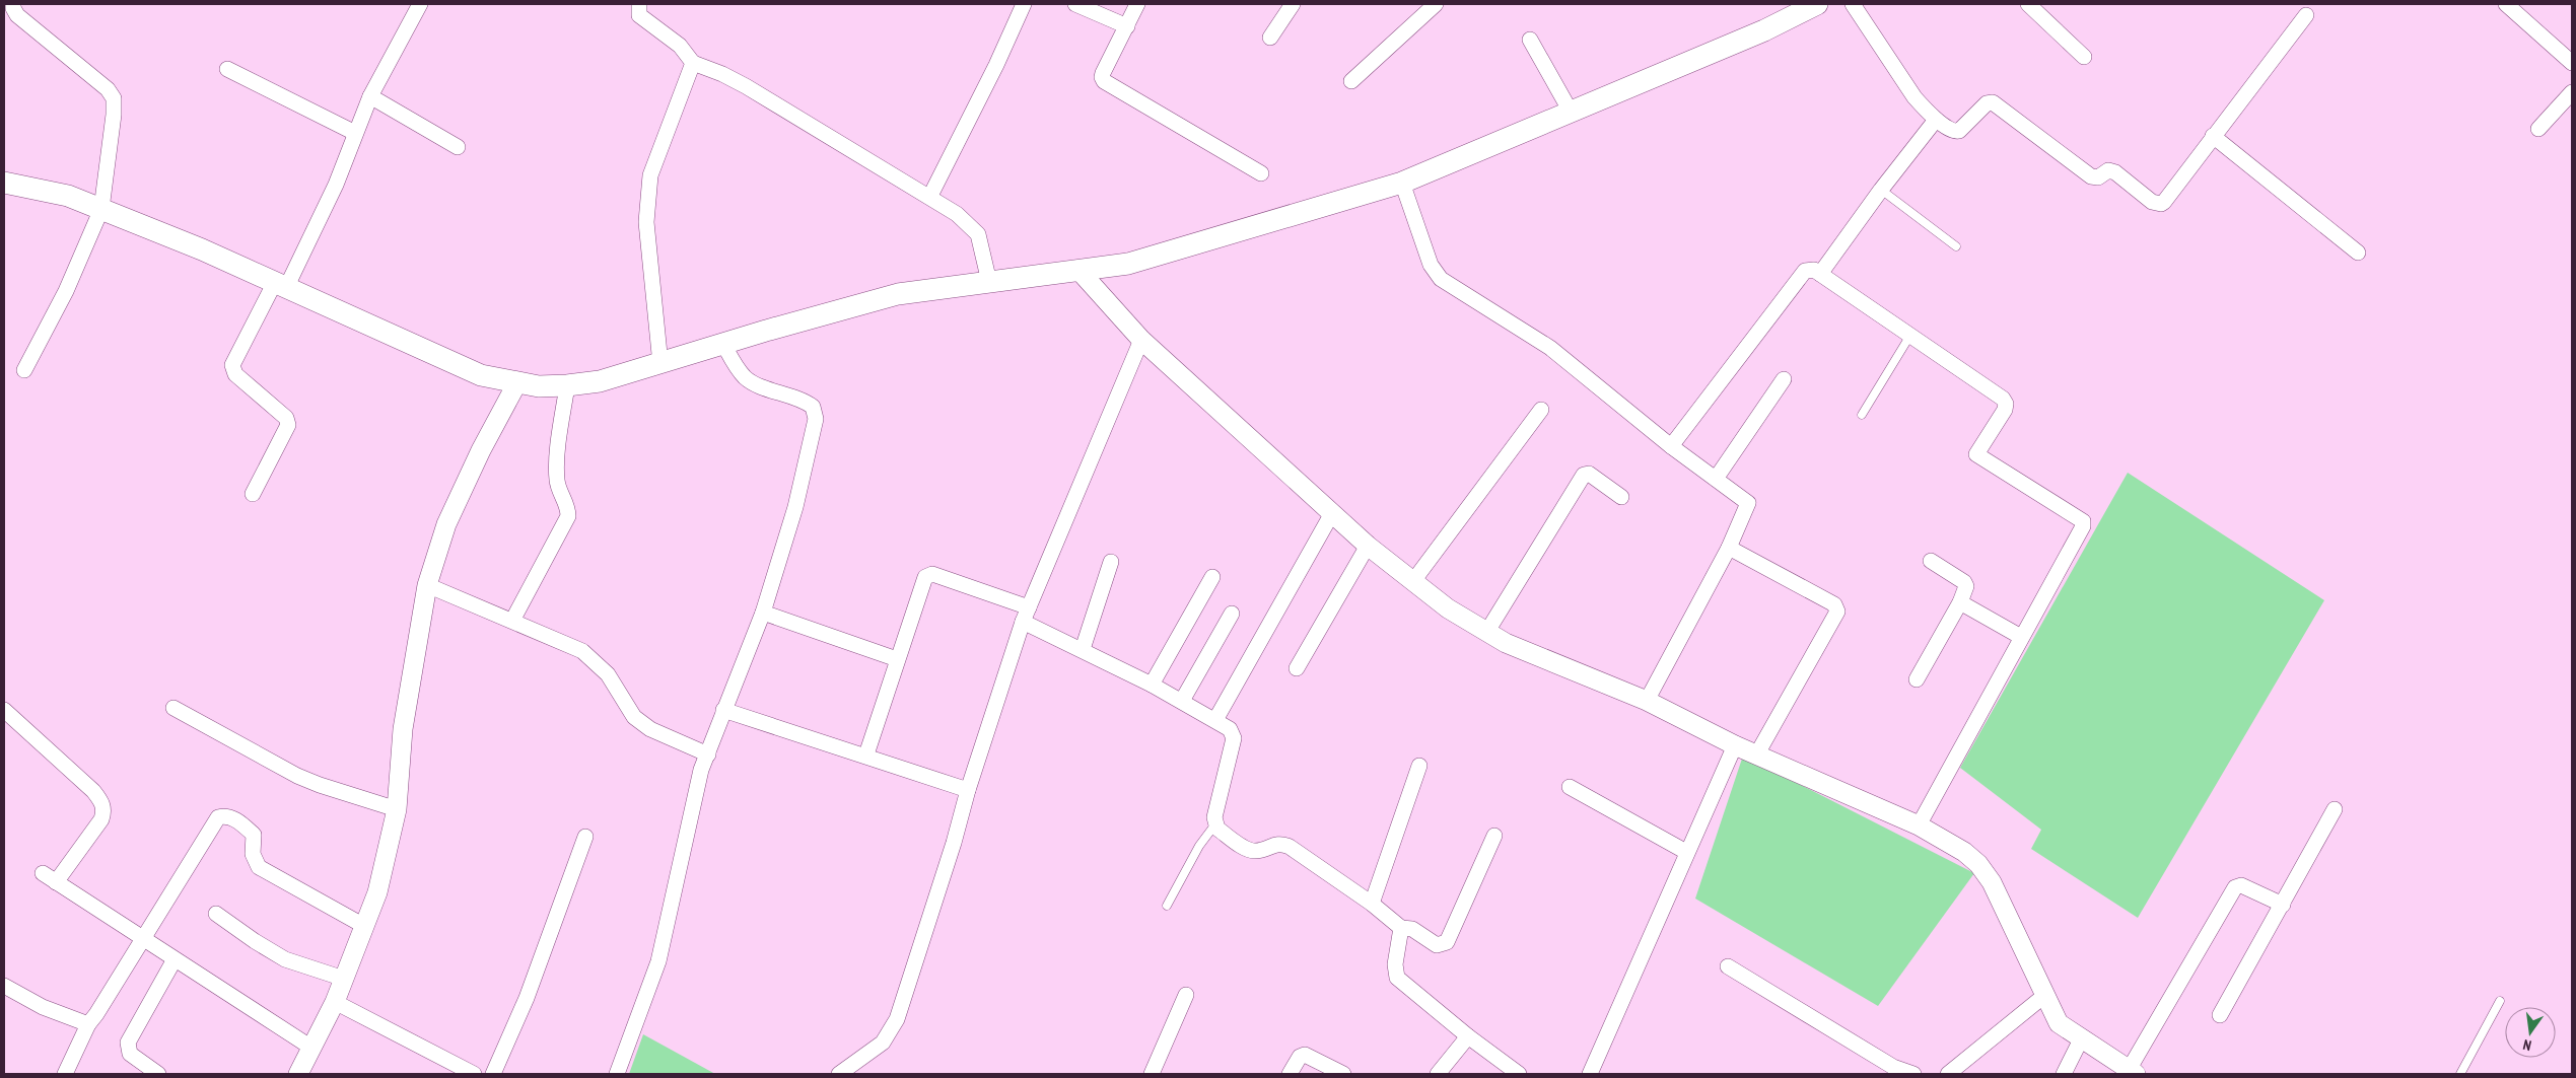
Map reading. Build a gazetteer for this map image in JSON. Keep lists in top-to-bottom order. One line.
{"north":"bottom"}
